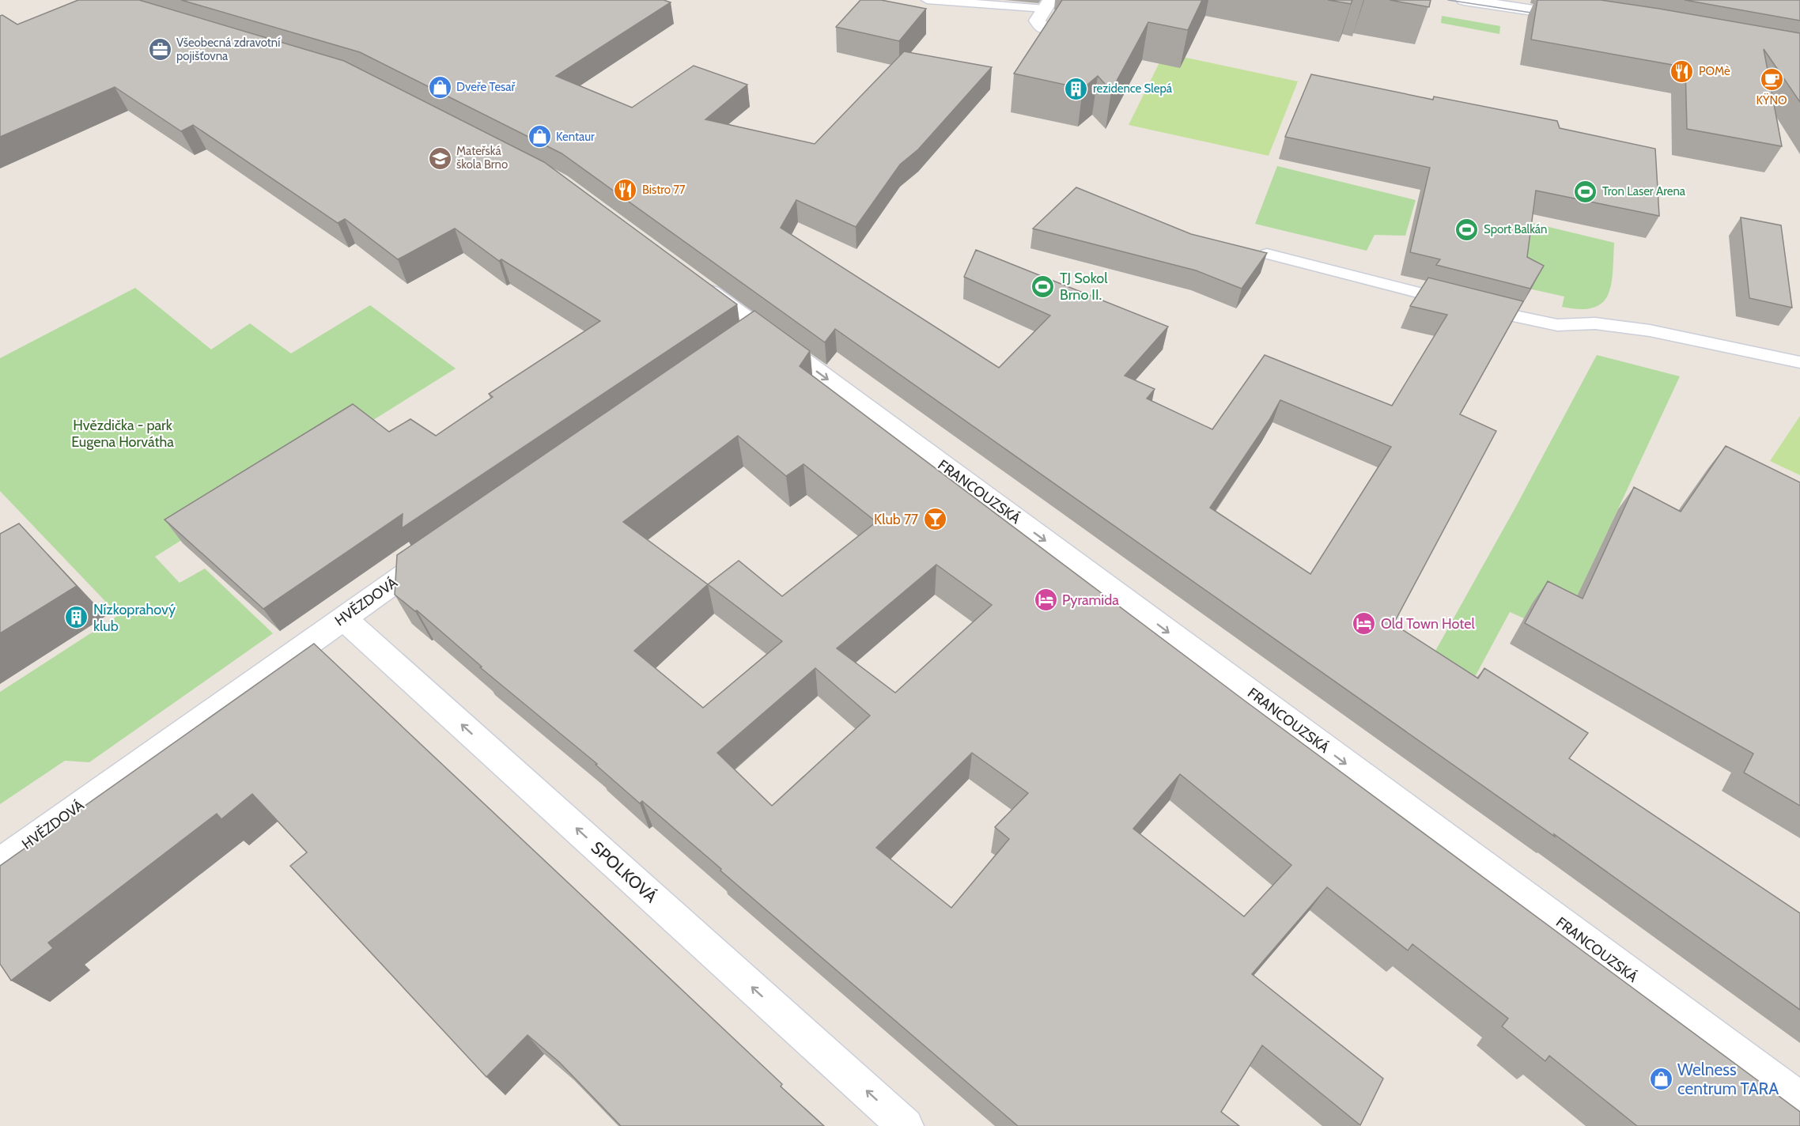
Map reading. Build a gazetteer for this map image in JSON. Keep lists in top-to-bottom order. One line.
{"streets":{"street":["FRANCOUZSKÁ","HVĚZDOVÁ","SPOLKOVÁ"]},"crossings":[["HVĚZDOVÁ","SPOLKOVÁ"]],"one_way":["FRANCOUZSKÁ","SPOLKOVÁ"],"parks":["Hvězdička - park Eugena Horvátha"],"places":{"office":["Všeobecná zdravotní pojišťovna"],"restaurant":["POMè","Bistro 77"],"cafe":["KŸNO"],"shop":["Dveře Tesař","Kentaur","Welness centrum TARA"],"building":["rezidence Slepá","Nízkoprahový klub"],"school or university":["Mateřská škola Brno"],"sports":["Tron Laser Arena","Sport Balkán","TJ Sokol Brno II."],"bar":["Klub 77"],"hotel":["Pyramida","Old Town Hotel"]}}
